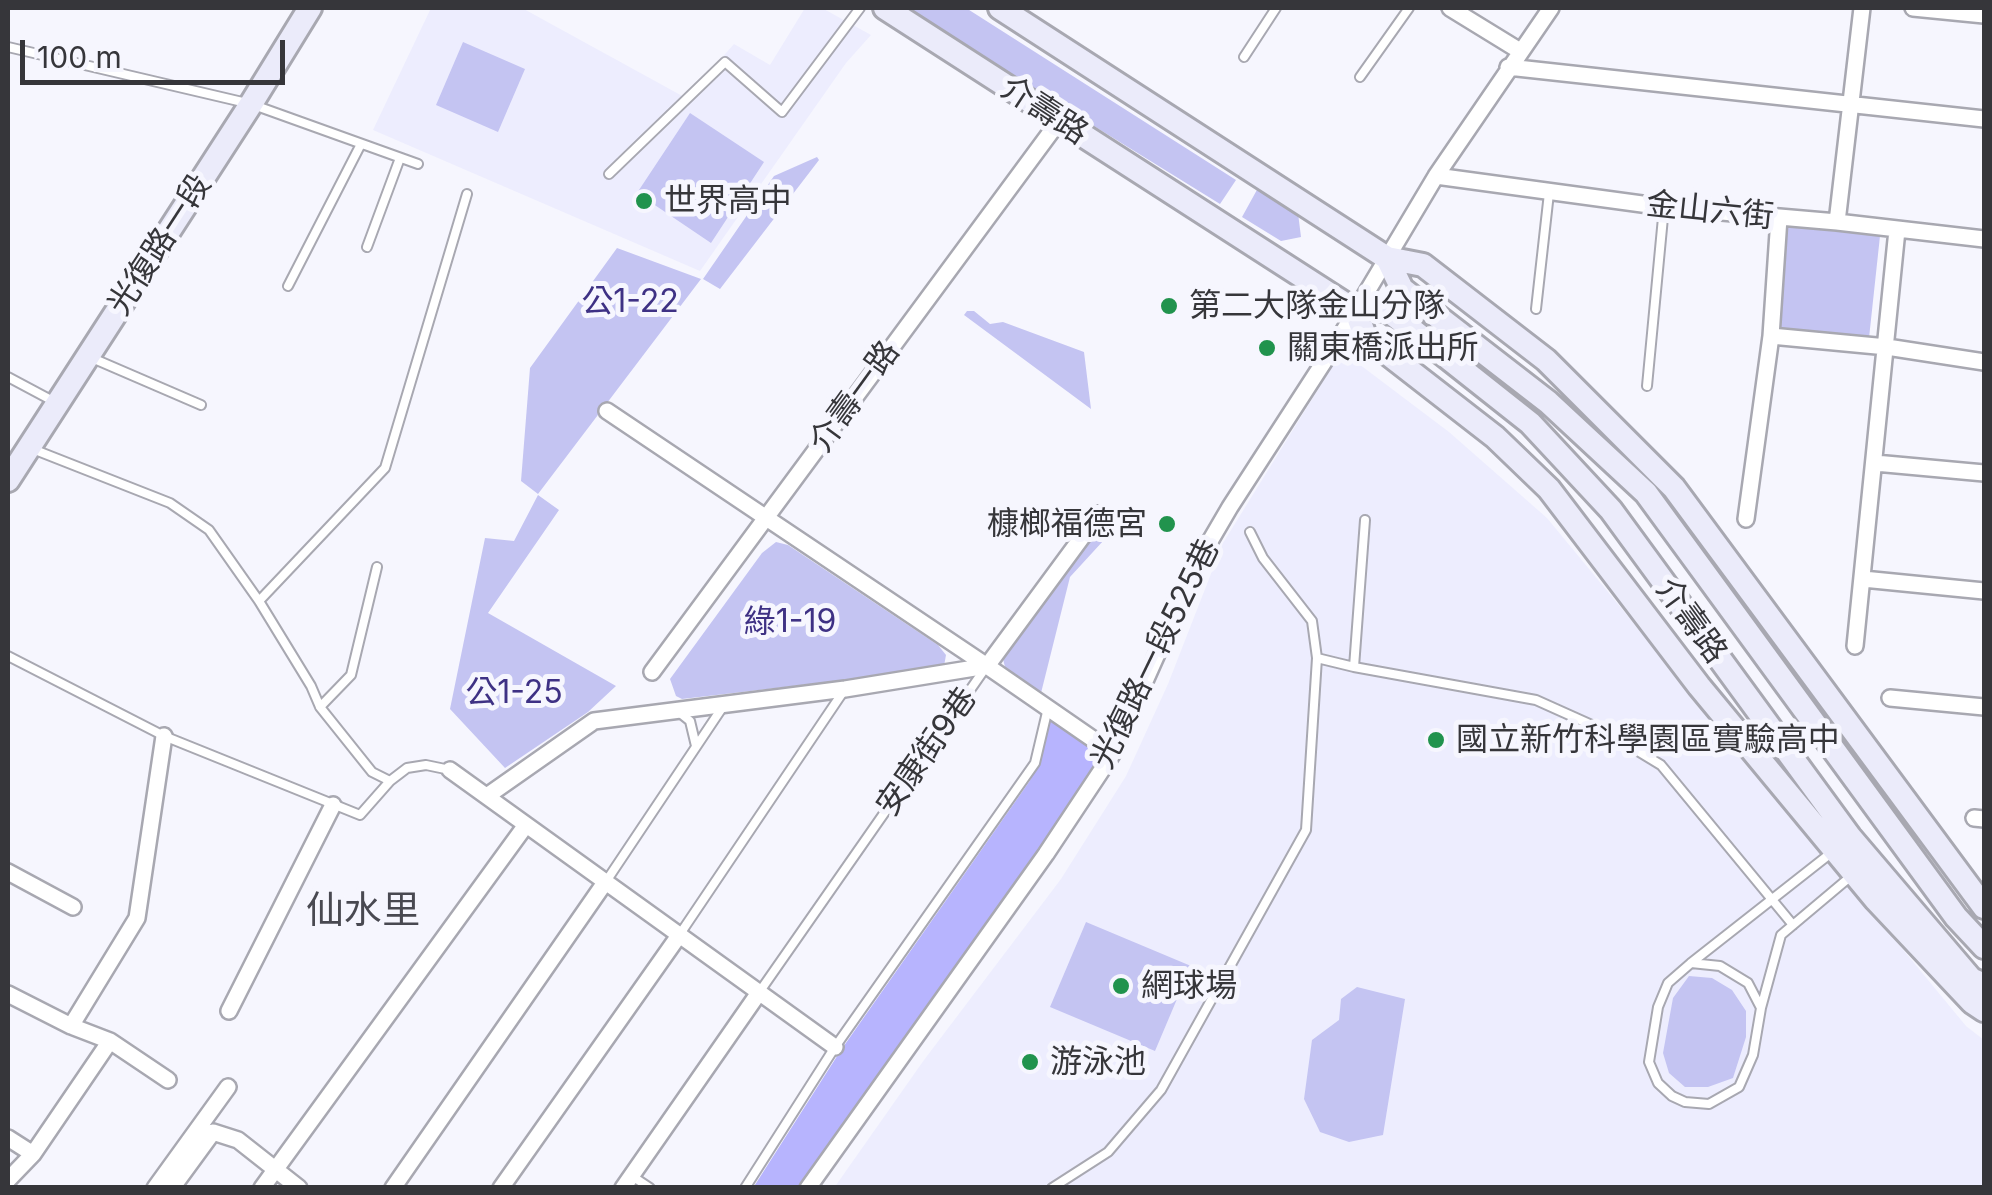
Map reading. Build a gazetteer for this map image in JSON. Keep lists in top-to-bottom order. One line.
{"streets":{"street":["介壽路","金山六街","光復路一段","介壽一路","光復路一段525巷","安康街9巷"]},"crossings":[["介壽路","介壽一路"],["介壽路","光復路一段525巷"],["金山六街","光復路一段525巷"]],"districts":["仙水里"],"parks":["公1-22","綠1-19","公1-25"],"places":["世界高中","第二大隊金山分隊","關東橋派出所","槺榔福德宮","國立新竹科學園區實驗高中","網球場","游泳池"],"scale_bar":"100 m"}
